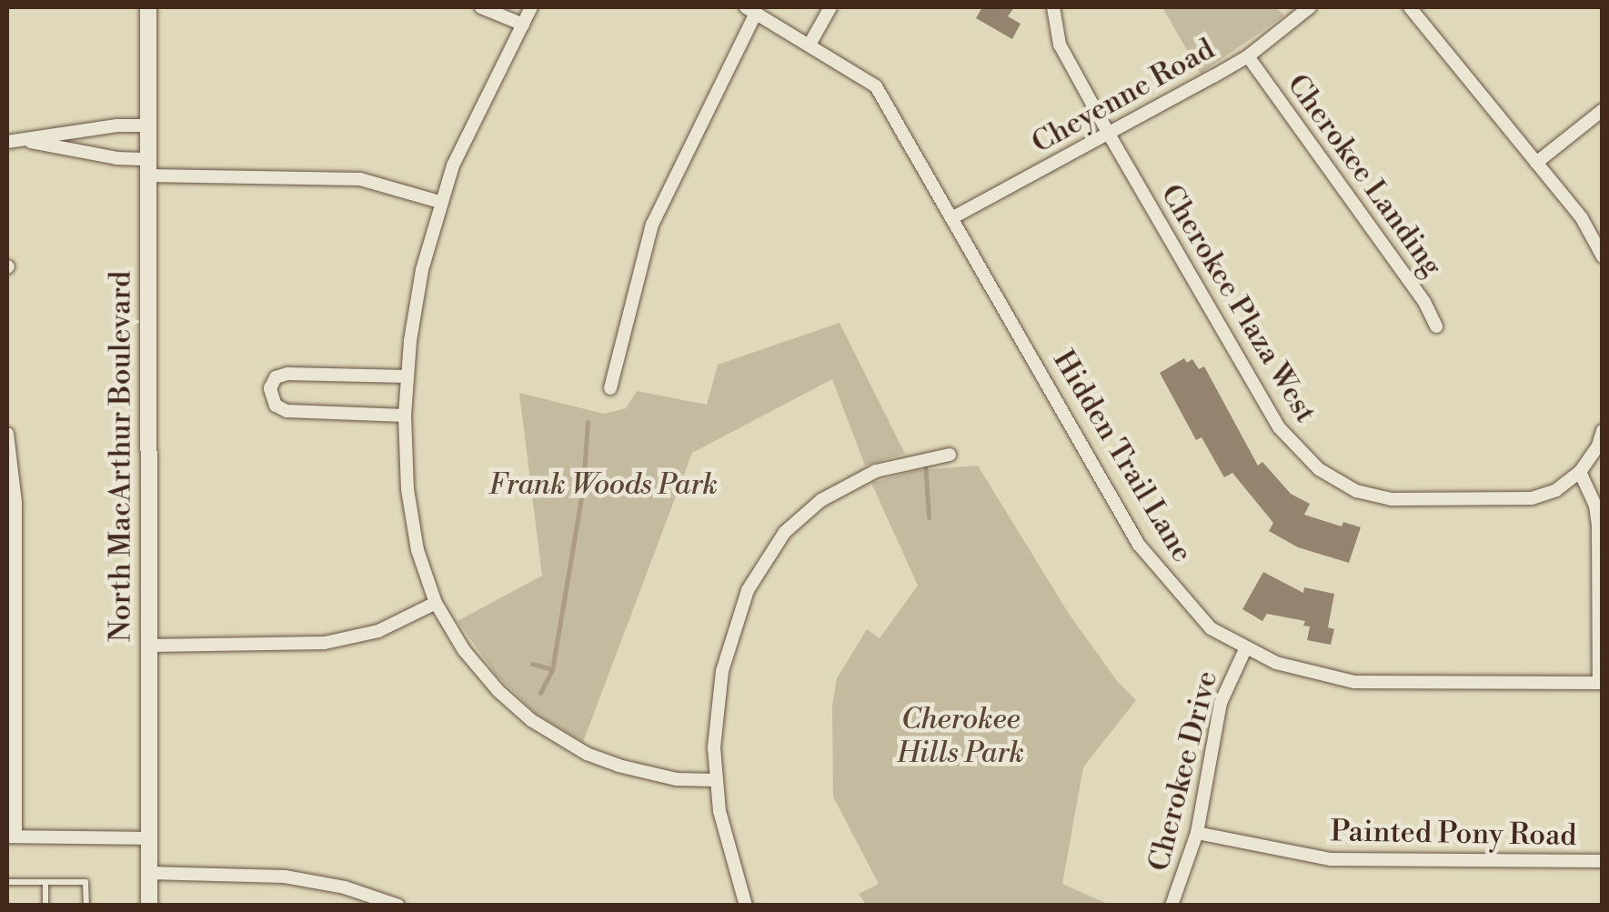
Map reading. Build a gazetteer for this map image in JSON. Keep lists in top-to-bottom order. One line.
{"streets":{"main road":["North MacArthur Boulevard"],"street":["Cheyenne Road","Cherokee Landing","Cherokee Plaza West","Hidden Trail Lane","Cherokee Drive","Painted Pony Road"]},"crossings":[["Cheyenne Road","Cherokee Landing"],["Cheyenne Road","Cherokee Plaza West"],["Cheyenne Road","Hidden Trail Lane"],["Hidden Trail Lane","Cherokee Drive"],["Cherokee Drive","Painted Pony Road"]],"parks":["Frank Woods Park","Cherokee Hills Park"]}
